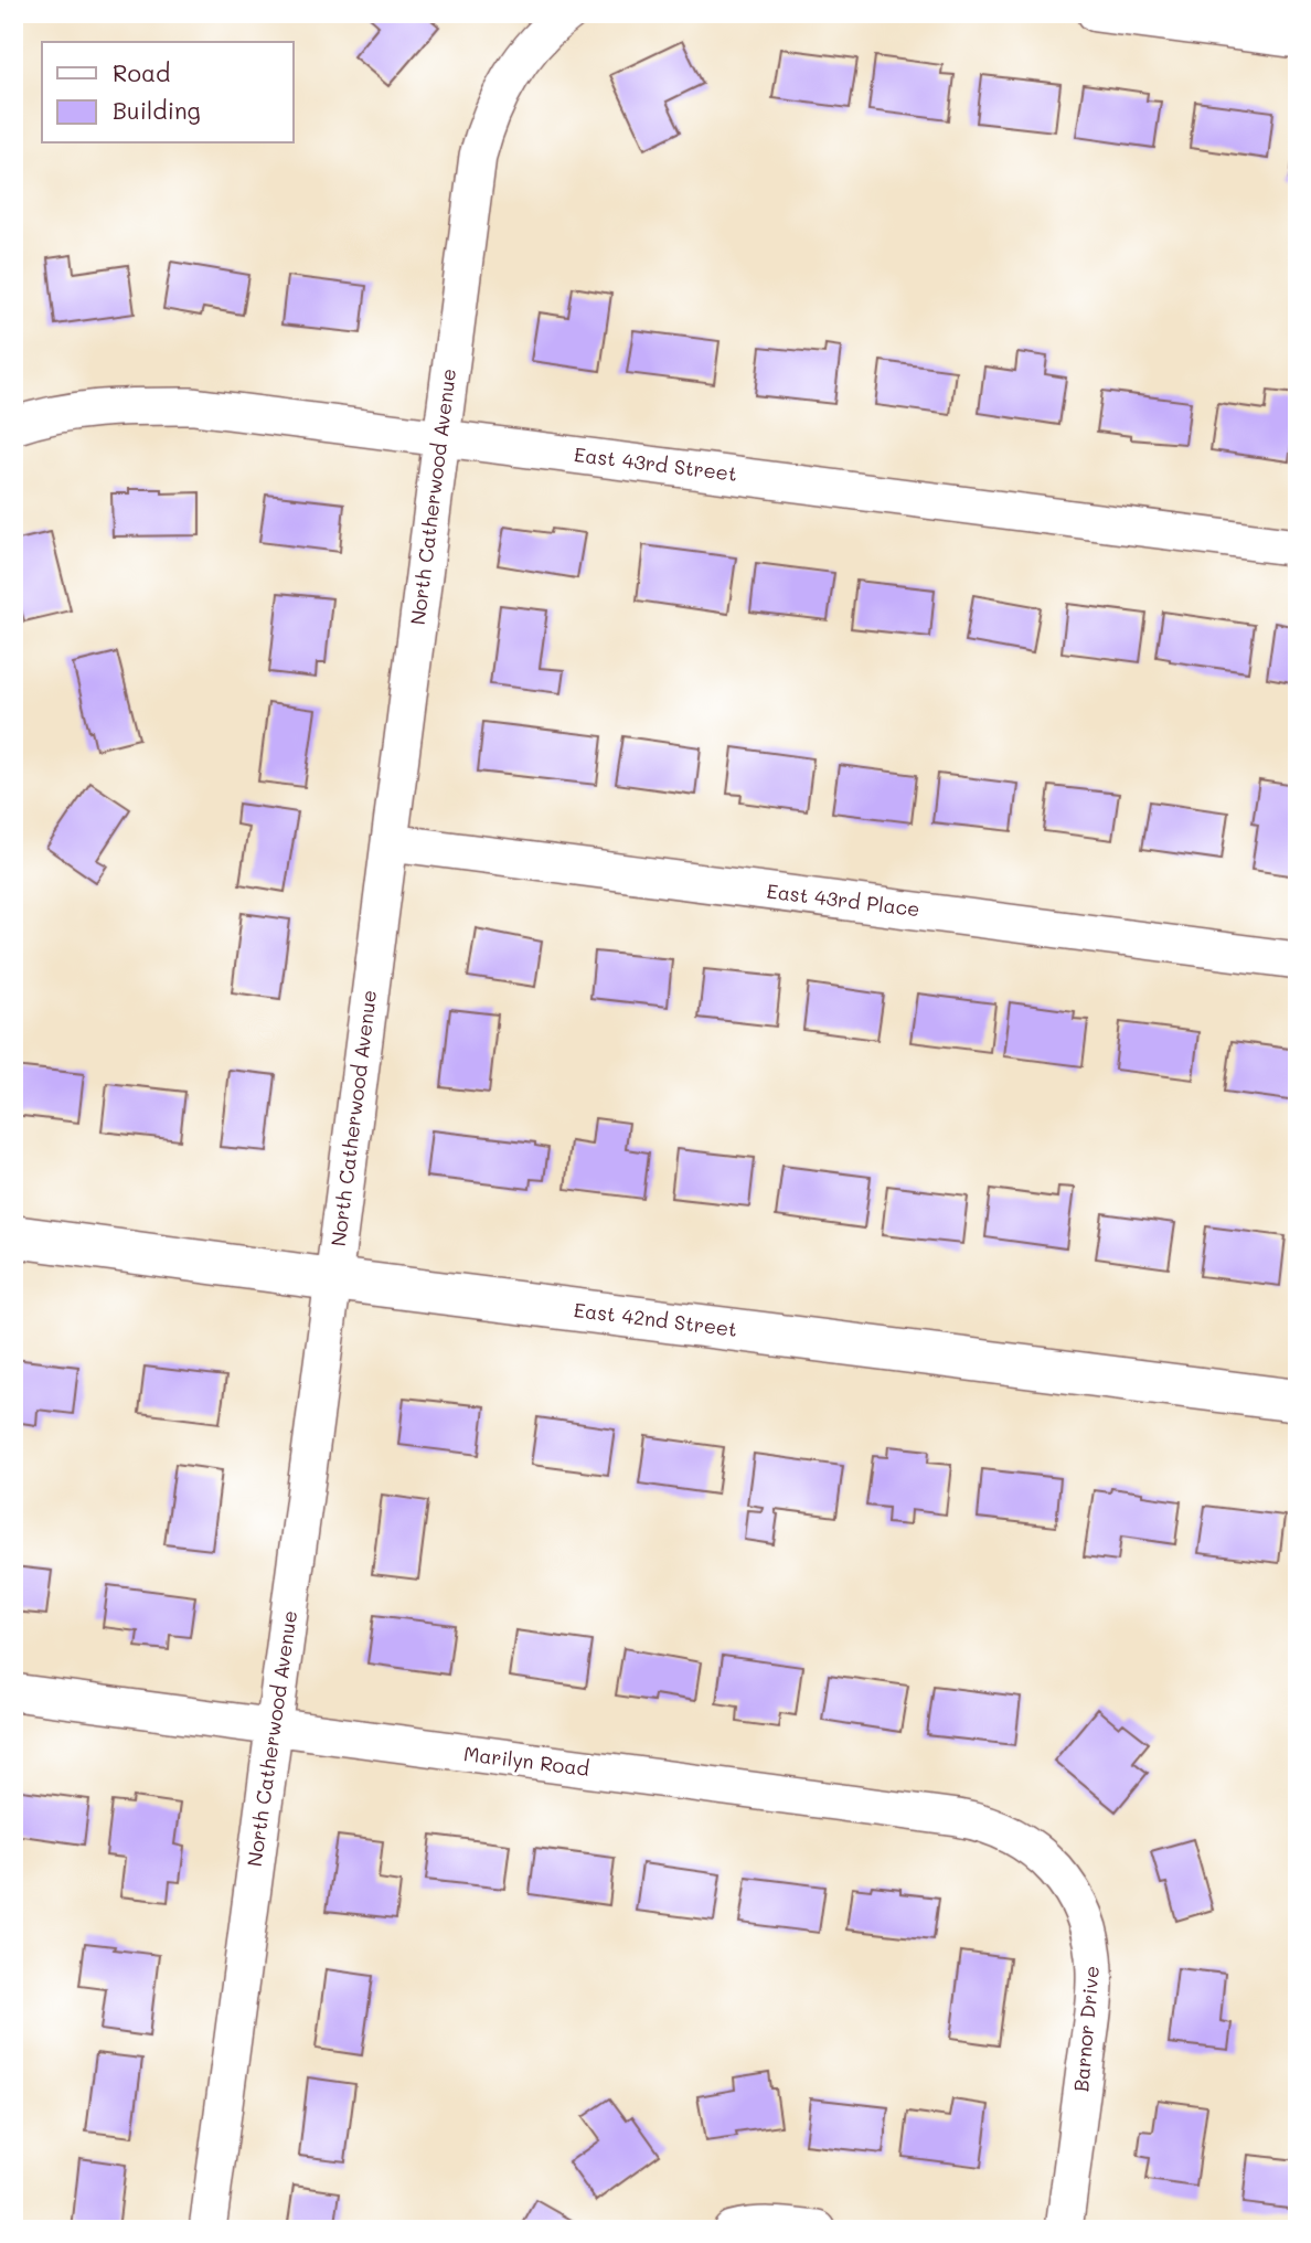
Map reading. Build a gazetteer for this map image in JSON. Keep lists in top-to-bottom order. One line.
{"streets":{"street":["East 43rd Street","North Catherwood Avenue","East 43rd Place","East 42nd Street","Marilyn Road","Barnor Drive"]},"crossings":[["East 43rd Street","North Catherwood Avenue"],["North Catherwood Avenue","East 43rd Place"],["North Catherwood Avenue","East 42nd Street"],["North Catherwood Avenue","Marilyn Road"],["Marilyn Road","Barnor Drive"]],"legend":["Road","Building"]}
